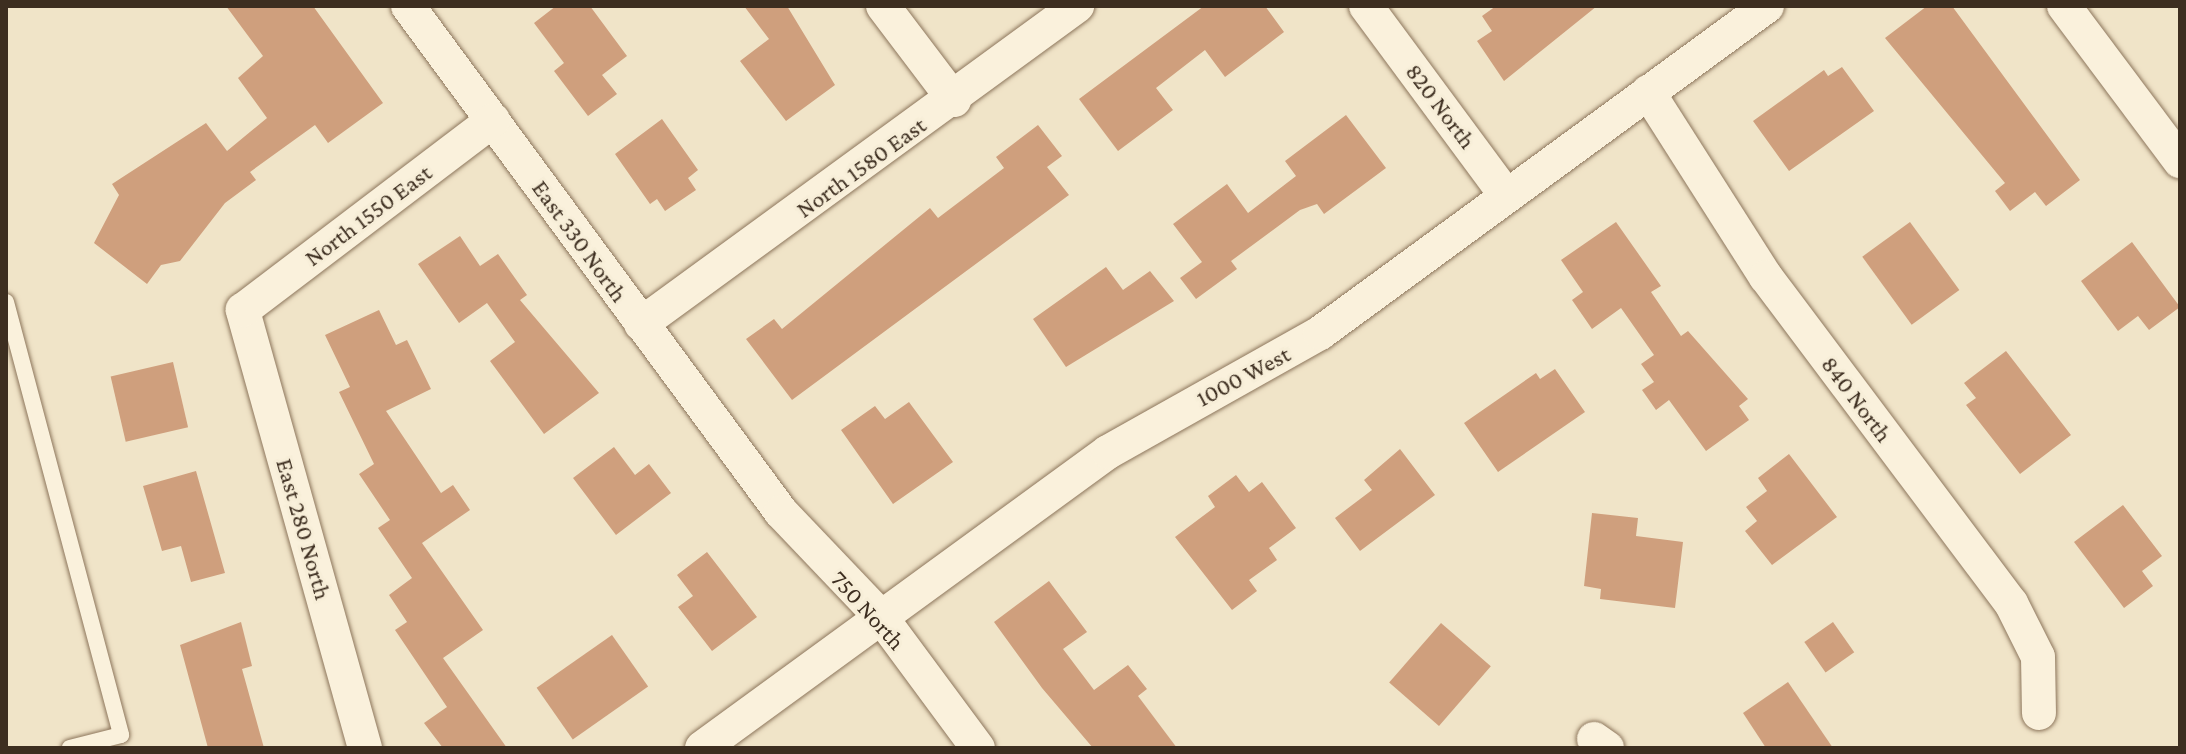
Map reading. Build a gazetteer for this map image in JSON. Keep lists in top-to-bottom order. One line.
{"streets":{"street":["820 North","North 1580 East","North 1550 East","East 330 North","1000 West","840 North","East 280 North","750 North"]},"crossings":[["820 North","1000 West"],["North 1580 East","East 330 North"],["North 1550 East","East 330 North"],["North 1550 East","East 280 North"],["East 330 North","750 North"],["1000 West","840 North"],["1000 West","750 North"]]}
